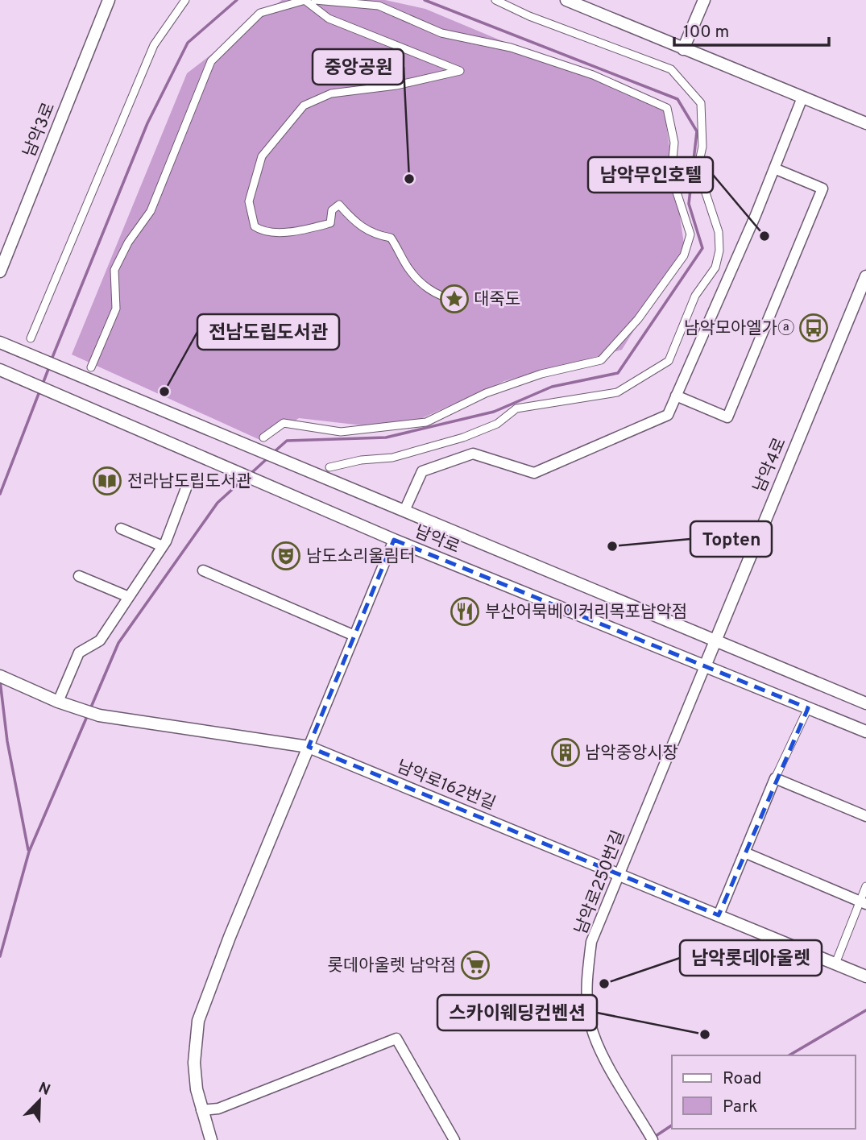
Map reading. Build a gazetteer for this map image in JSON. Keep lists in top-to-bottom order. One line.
{"streets":{"street":["남악3로","남악4로","남악로","남악로162번길","남악로250번길"]},"crossings":[["남악4로","남악로"],["남악4로","남악로250번길"],["남악로","남악로250번길"],["남악로162번길","남악로250번길"]],"places":{"other":["중앙공원","남악무인호텔","전남도립도서관","Topten","남악롯데아울렛","스카이웨딩컨벤션"],"place":["대죽도"],"bus stop":["남악모아엘가ⓐ"],"library":["전라남도립도서관"],"theatre":["남도소리울림터"],"restaurant":["부산어묵베이커리목포남악점"],"building":["남악중앙시장"],"supermarket":["롯데아울렛 남악점"]},"legend":["Road","Park"],"scale_bar":"100 m","north":"top right"}
